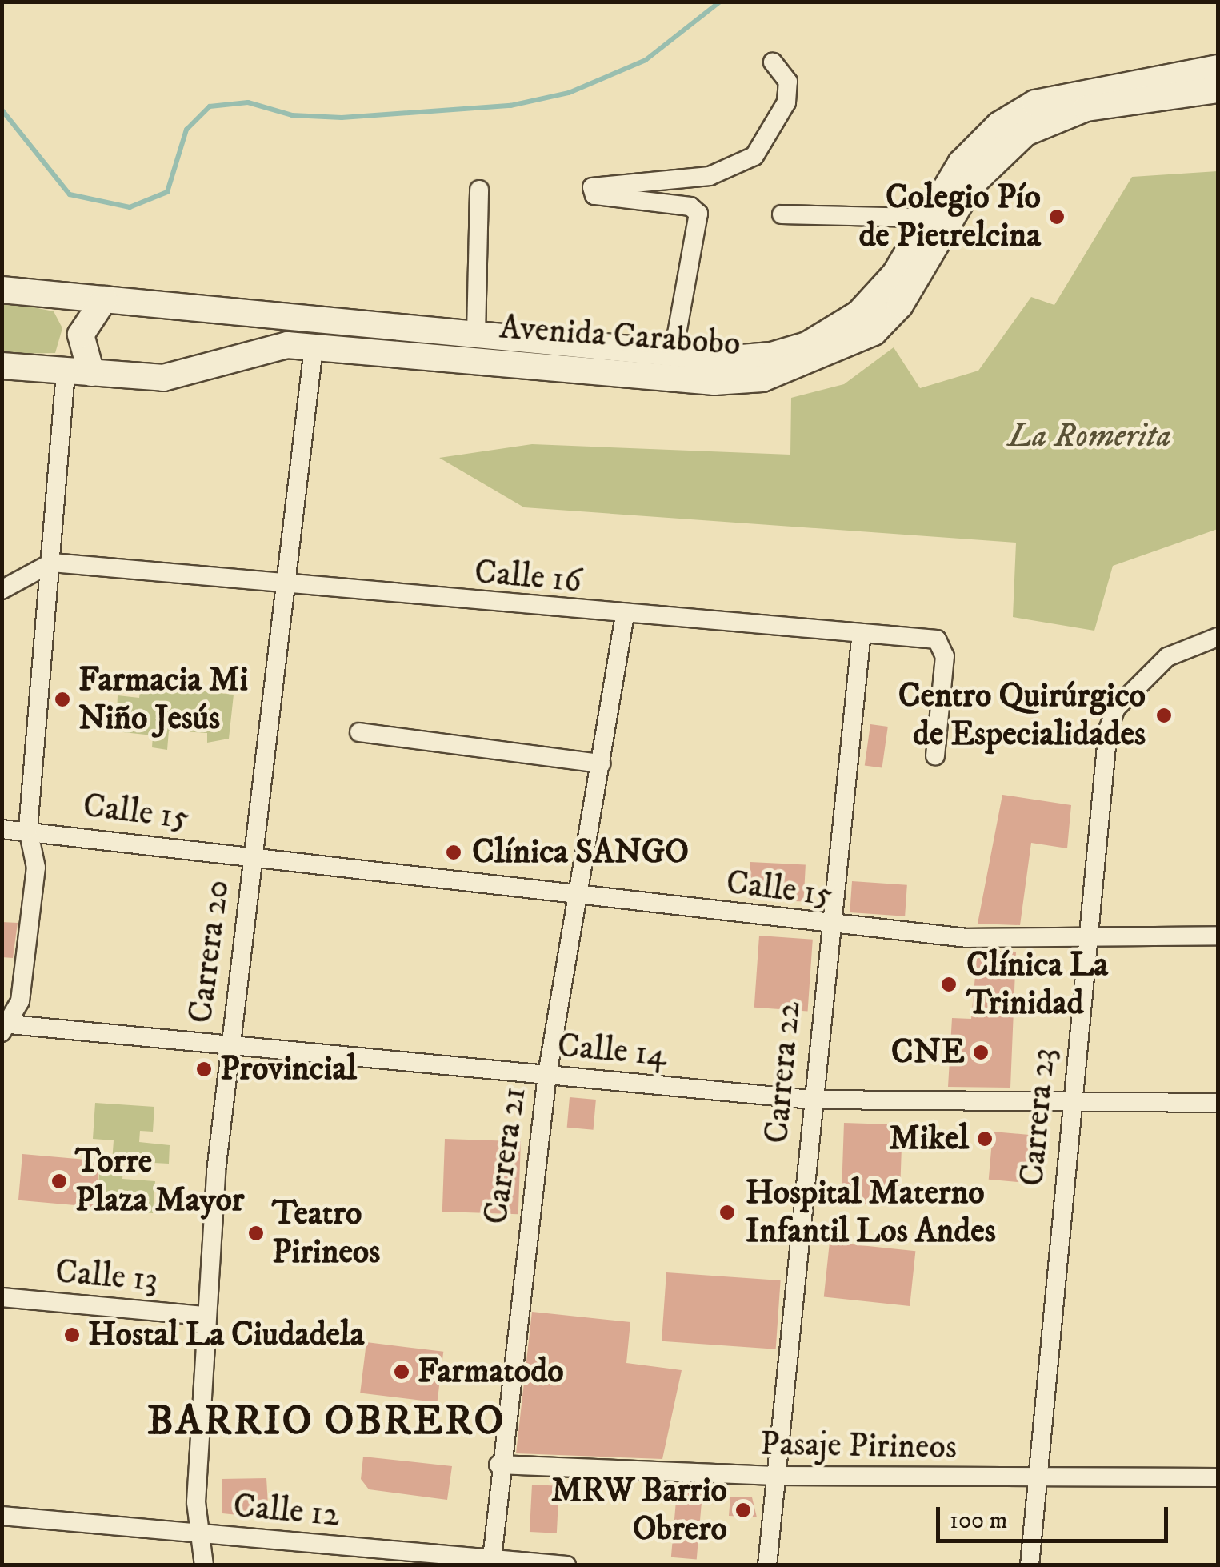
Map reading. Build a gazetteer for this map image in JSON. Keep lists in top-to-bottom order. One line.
{"streets":{"main road":["Avenida Carabobo"],"street":["Calle 16","Calle 15","Carrera 20","Calle 14","Carrera 22","Carrera 23","Carrera 21","Calle 13","Pasaje Pirineos","Calle 12"]},"crossings":[["Avenida Carabobo","Carrera 20"],["Calle 16","Carrera 20"],["Calle 16","Carrera 22"],["Calle 16","Carrera 21"],["Calle 15","Carrera 20"],["Calle 15","Carrera 22"],["Calle 15","Carrera 23"],["Calle 15","Carrera 21"],["Carrera 20","Calle 14"],["Carrera 20","Calle 13"],["Carrera 20","Calle 12"],["Calle 14","Carrera 22"],["Calle 14","Carrera 23"],["Calle 14","Carrera 21"],["Carrera 22","Pasaje Pirineos"],["Carrera 23","Pasaje Pirineos"],["Carrera 21","Pasaje Pirineos"],["Carrera 21","Calle 12"]],"districts":["BARRIO OBRERO"],"parks":["La Romerita"],"places":["Colegio Pío de Pietrelcina","Farmacia Mi Niño Jesús","Centro Quirúrgico de Especialidades","Clínica SANGO","Clínica La Trinidad","CNE","Provincial","Mikel","Torre Plaza Mayor","Hospital Materno Infantil Los Andes","Teatro Pirineos","Hostal La Ciudadela","Farmatodo","MRW Barrio Obrero"],"scale_bar":"100 m"}
